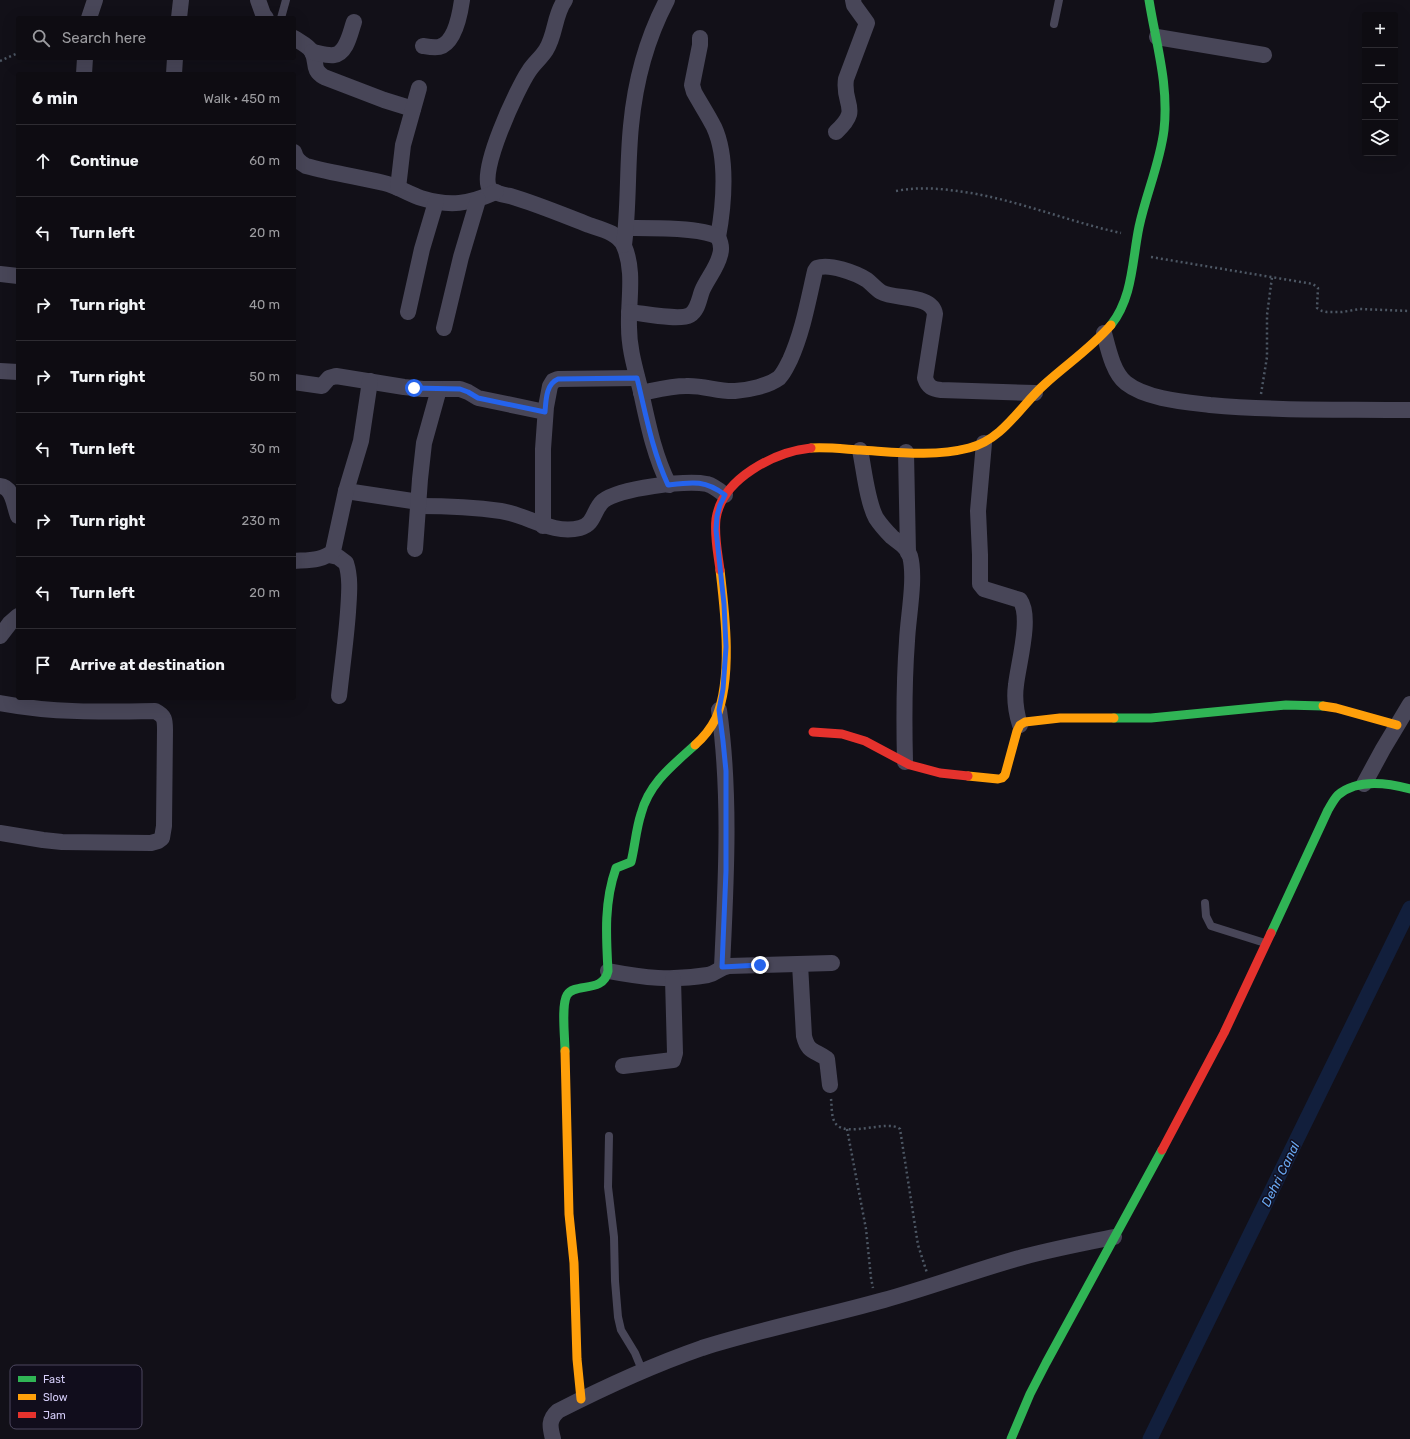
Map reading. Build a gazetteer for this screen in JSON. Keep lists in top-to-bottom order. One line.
{"water":["Dehri Canal"],"legend":["Fast","Slow","Jam"],"page":{"map_buttons":["+","−"],"search":"Search here","heading":["6 min","Walk · 450 m"],"list":[["Continue","60 m"],["Turn left","20 m"],["Turn right","40 m"],["Turn right","50 m"],["Turn left","30 m"],["Turn right","230 m"],["Turn left","20 m"],"Arrive at destination"]}}
